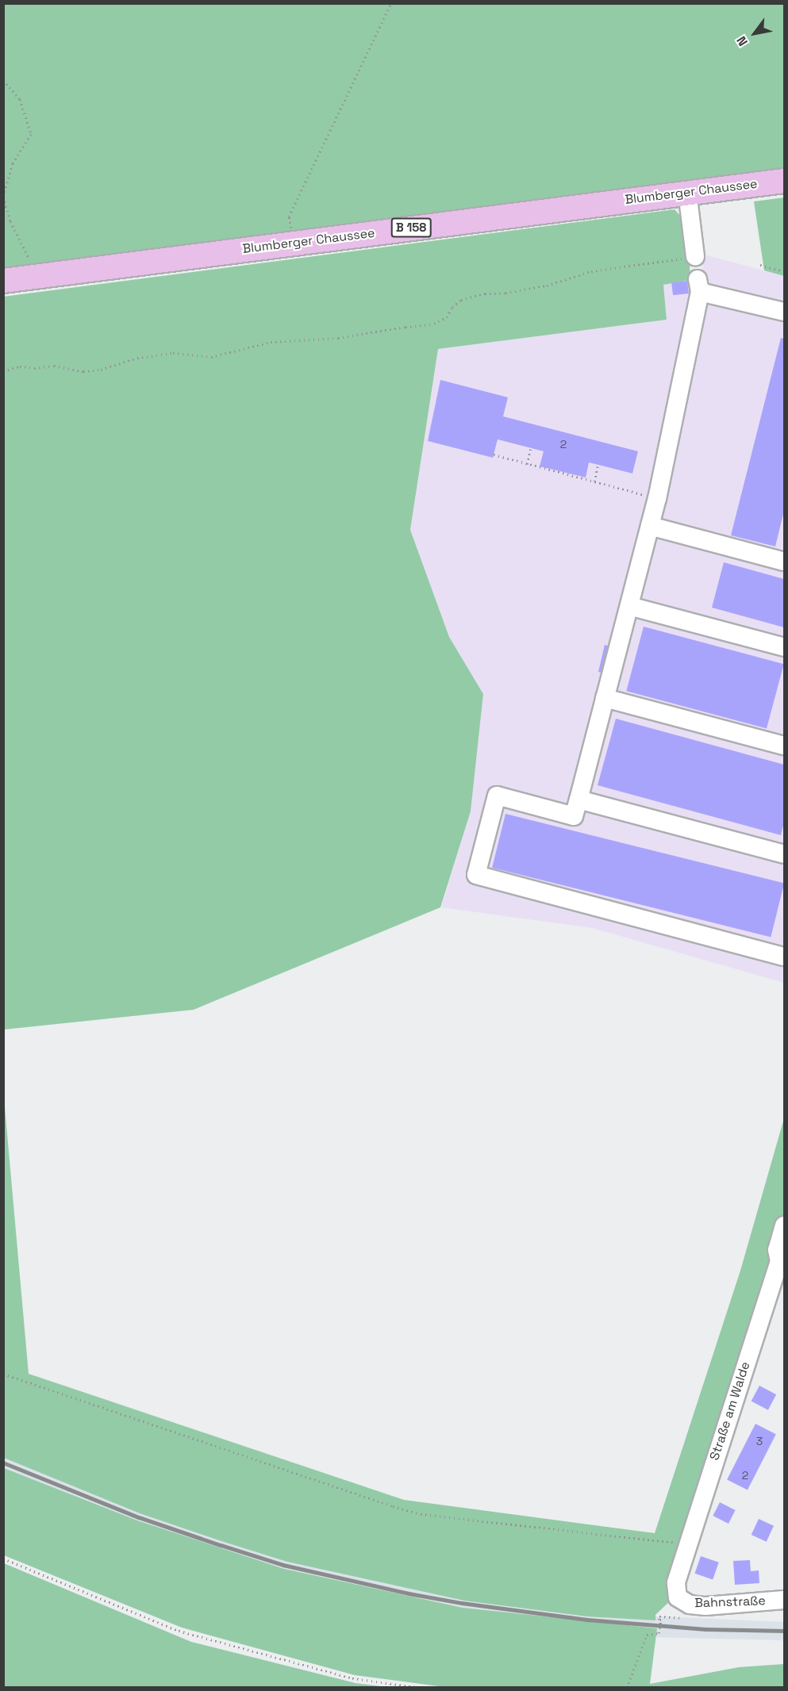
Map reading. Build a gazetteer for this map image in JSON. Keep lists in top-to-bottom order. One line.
{"streets":{"main road":["Blumberger Chaussee","B 158"],"street":["Straße am Walde","Bahnstraße"]},"crossings":[["Straße am Walde","Bahnstraße"]],"house_numbers":["2","3","2"],"north":"bottom left"}
